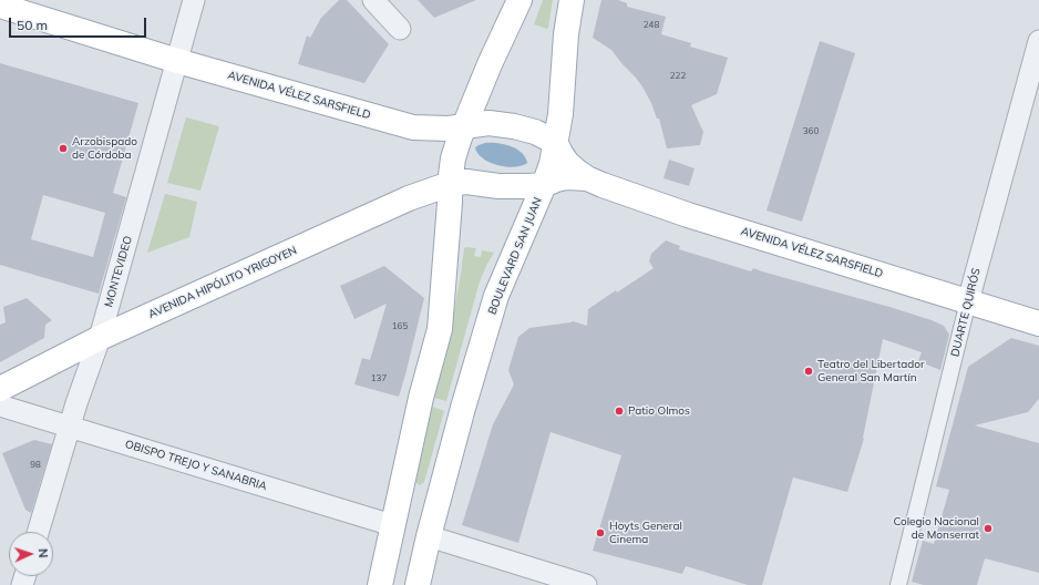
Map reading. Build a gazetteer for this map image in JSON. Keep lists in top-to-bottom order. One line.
{"streets":{"main road":["AVENIDA VÉLEZ SARSFIELD","BOULEVARD SAN JUAN","AVENIDA HIPÓLITO YRIGOYEN"],"street":["MONTEVIDEO","DUARTE QUIRÓS","OBISPO TREJO Y SANABRIA"]},"crossings":[["AVENIDA VÉLEZ SARSFIELD","BOULEVARD SAN JUAN"],["AVENIDA VÉLEZ SARSFIELD","MONTEVIDEO"],["AVENIDA VÉLEZ SARSFIELD","AVENIDA HIPÓLITO YRIGOYEN"],["AVENIDA VÉLEZ SARSFIELD","DUARTE QUIRÓS"],["MONTEVIDEO","AVENIDA HIPÓLITO YRIGOYEN"],["MONTEVIDEO","OBISPO TREJO Y SANABRIA"]],"places":["Arzobispado de Córdoba","Teatro del Libertador General San Martín","Patio Olmos","Colegio Nacional de Monserrat","Hoyts General Cinema"],"house_numbers":["248","222","360","165","137","98"],"scale_bar":"50 m","north":"right"}
